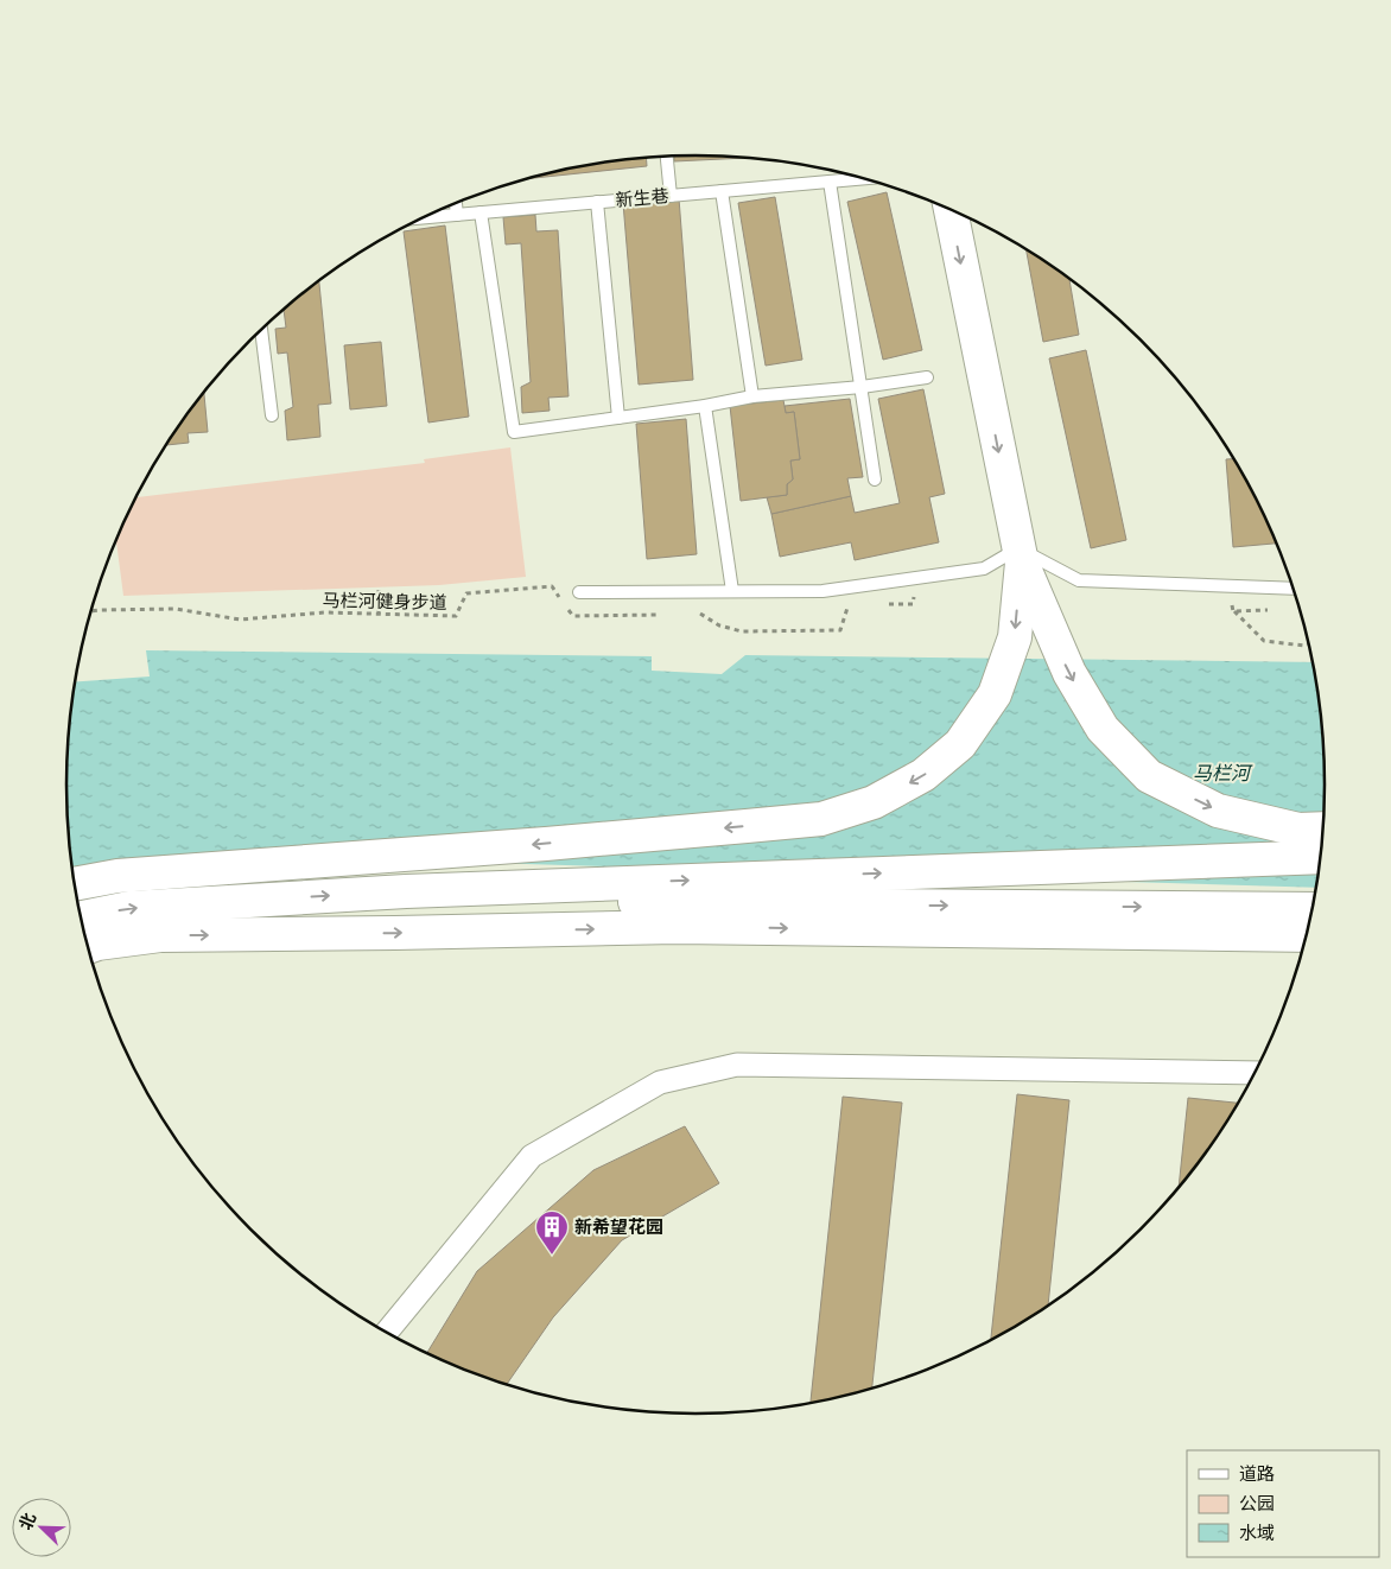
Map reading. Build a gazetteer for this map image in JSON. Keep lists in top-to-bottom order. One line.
{"streets":{"lane":["新生巷"],"path":["马栏河健身步道"]},"water":["马栏河"],"places":{"building":["新希望花园"]},"legend":["道路","公园","水域"],"north":"top left"}
